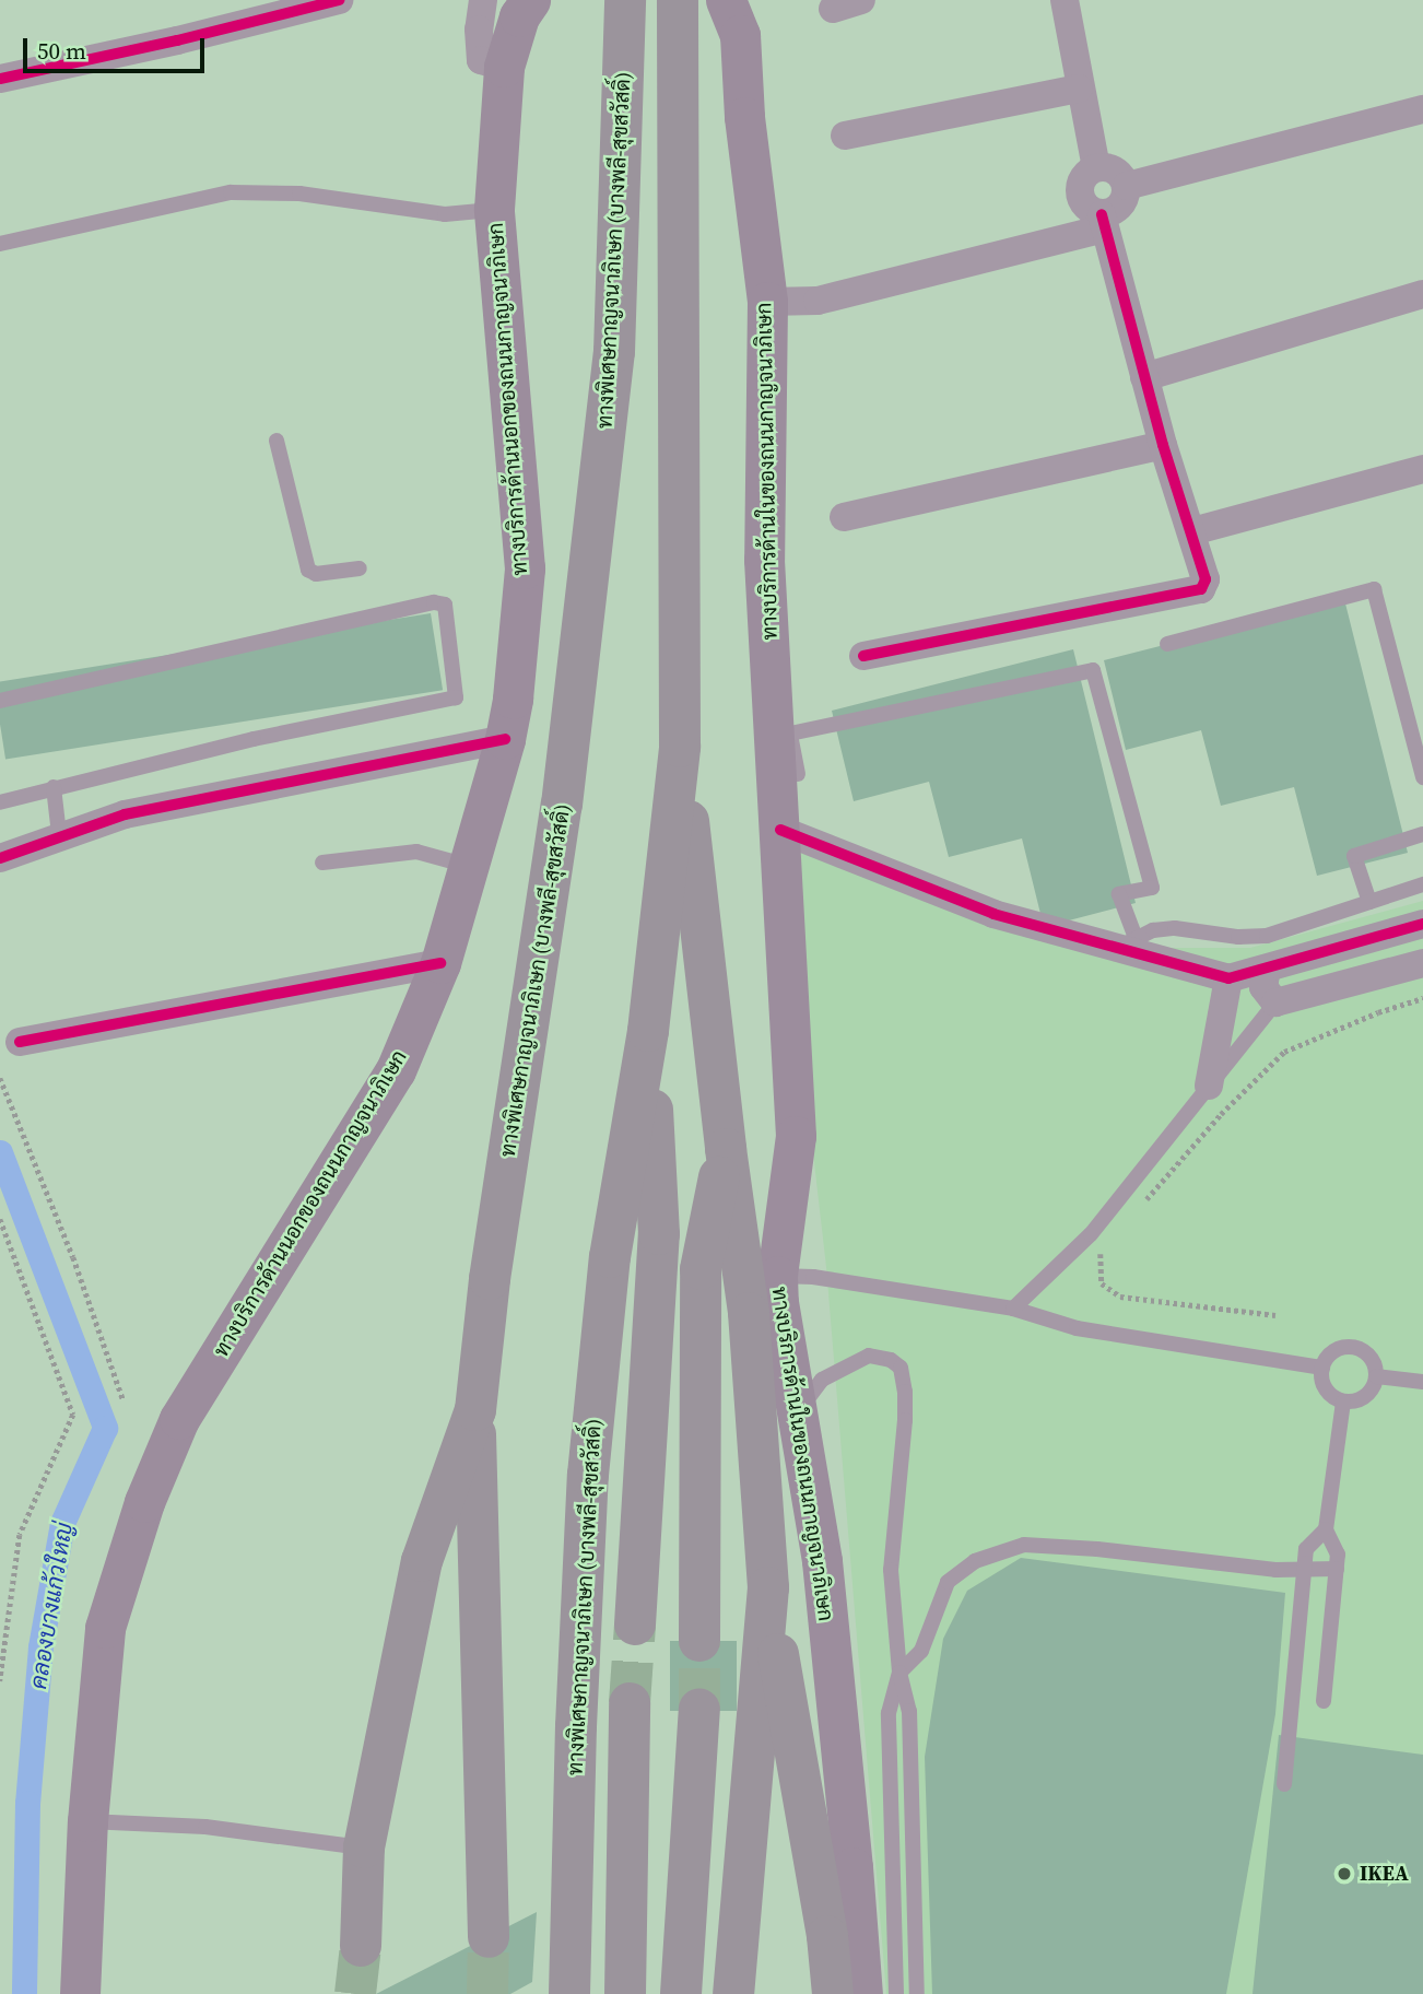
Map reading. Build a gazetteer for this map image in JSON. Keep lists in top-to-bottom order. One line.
{"streets":{"highway":["ทางพิเศษกาญจนาภิเษก (บางพลี-สุขสวัสดิ์)"],"main road":["ทางบริการด้านนอกของถนนกาญจนาภิเษก","ทางบริการด้านในของถนนกาญจนาภิเษก"]},"water":["คลองบางแก้วใหญ่"],"places":["IKEA"],"scale_bar":"50 m"}
